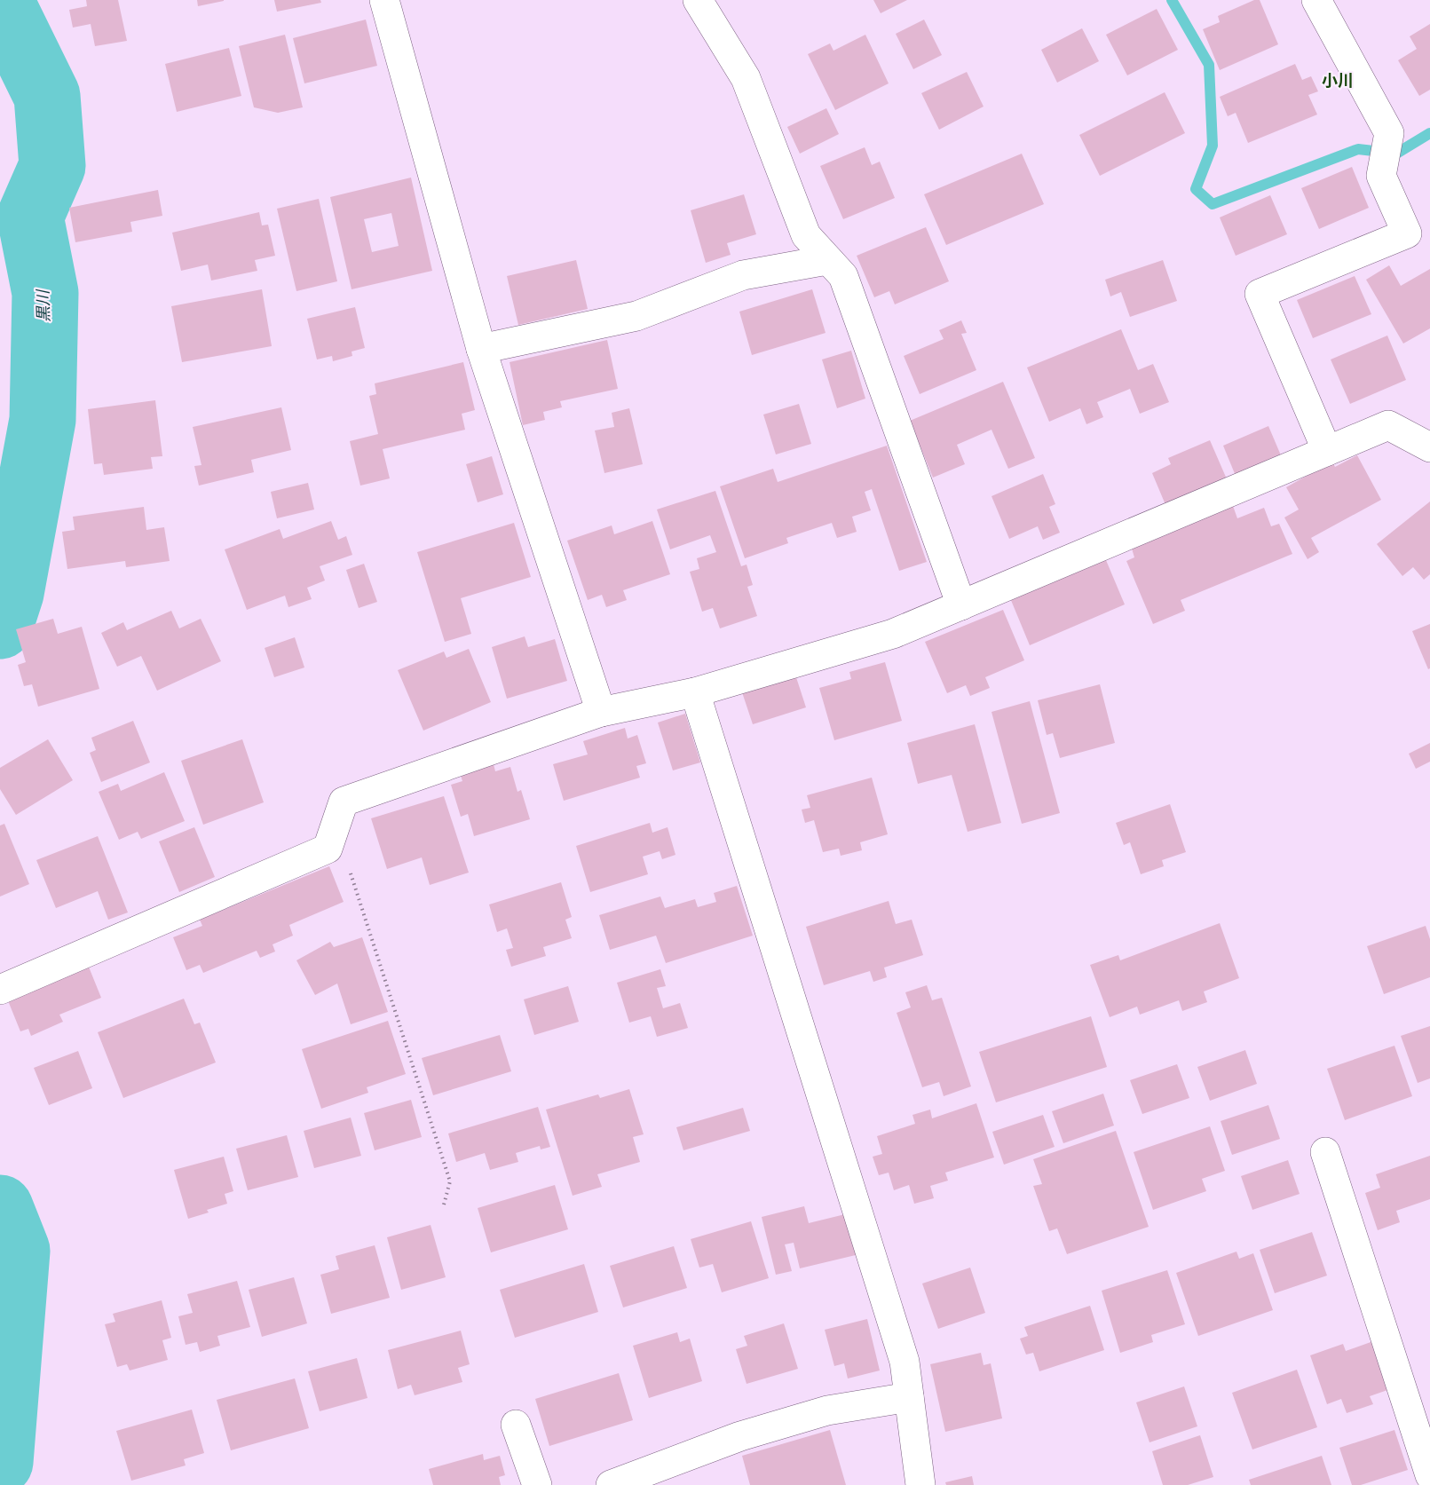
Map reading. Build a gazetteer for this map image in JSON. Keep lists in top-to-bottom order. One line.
{"districts":["小川"],"water":["黒川"]}
